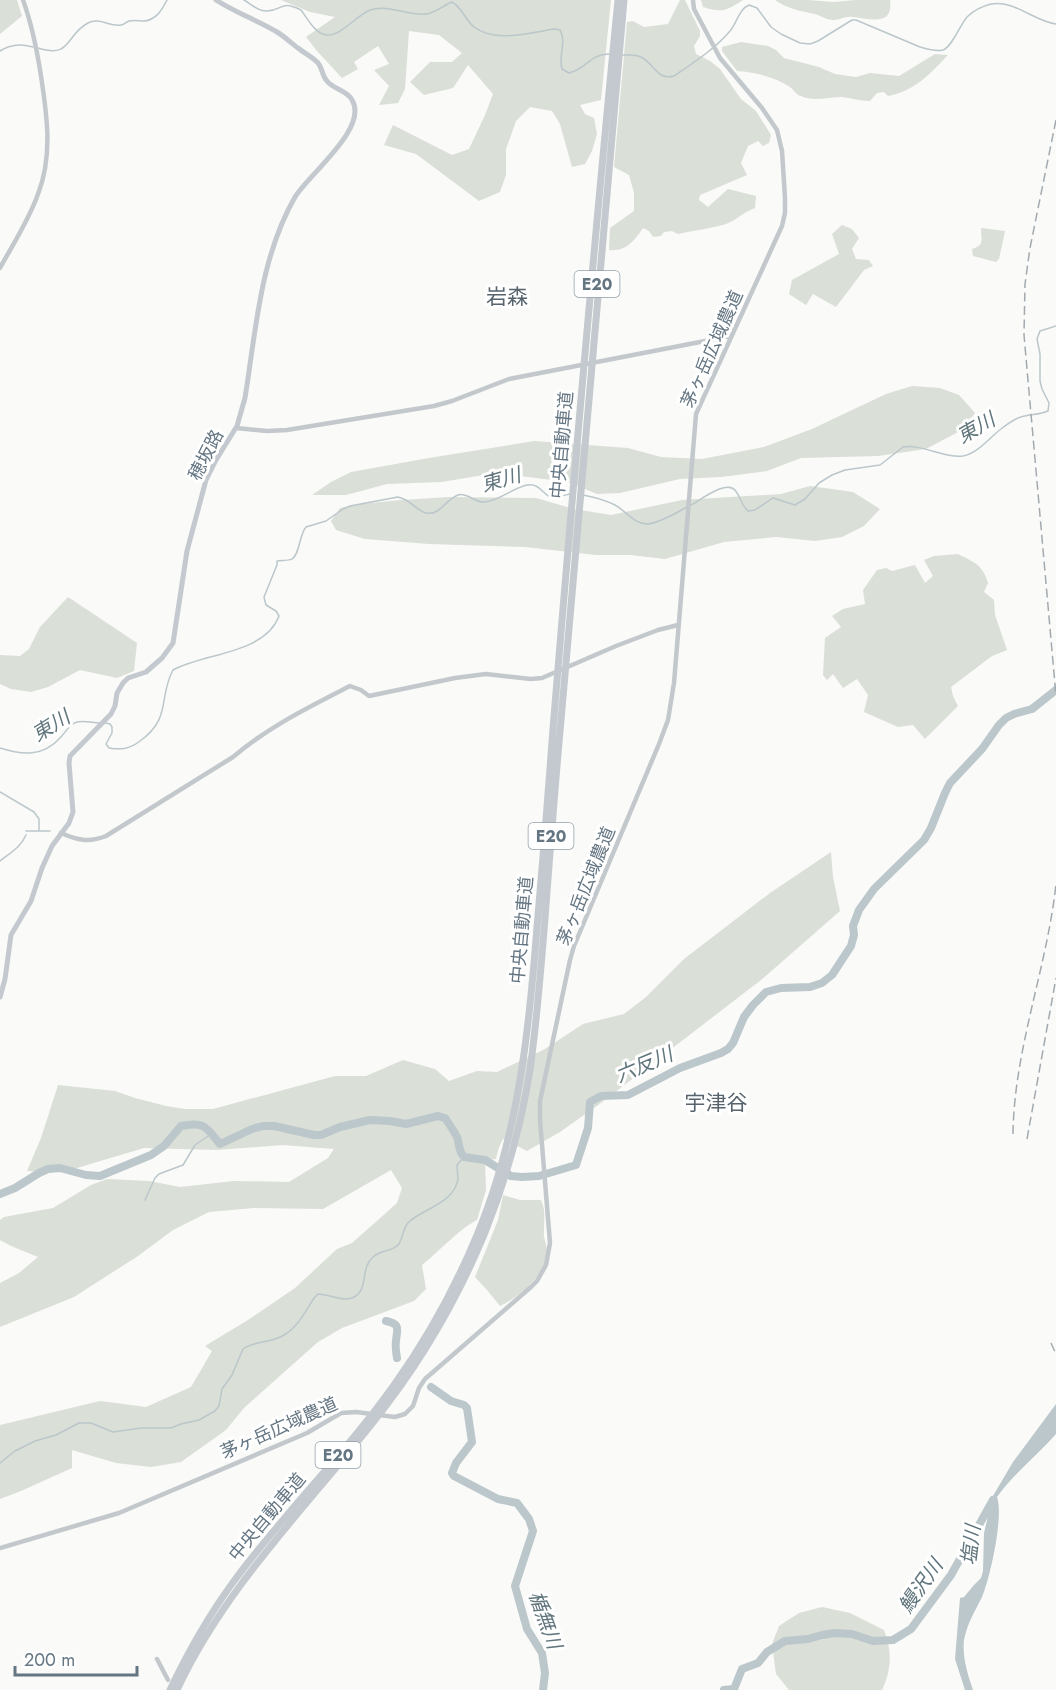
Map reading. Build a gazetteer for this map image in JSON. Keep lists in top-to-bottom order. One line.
{"streets":{"highway":["E20","中央自動車道"],"main road":["穂坂路"],"street":["茅ヶ岳広域農道"]},"districts":["岩森","宇津谷"],"water":["東川","六反川","塩川","鰻沢川","楯無川"],"scale_bar":"200 m"}
